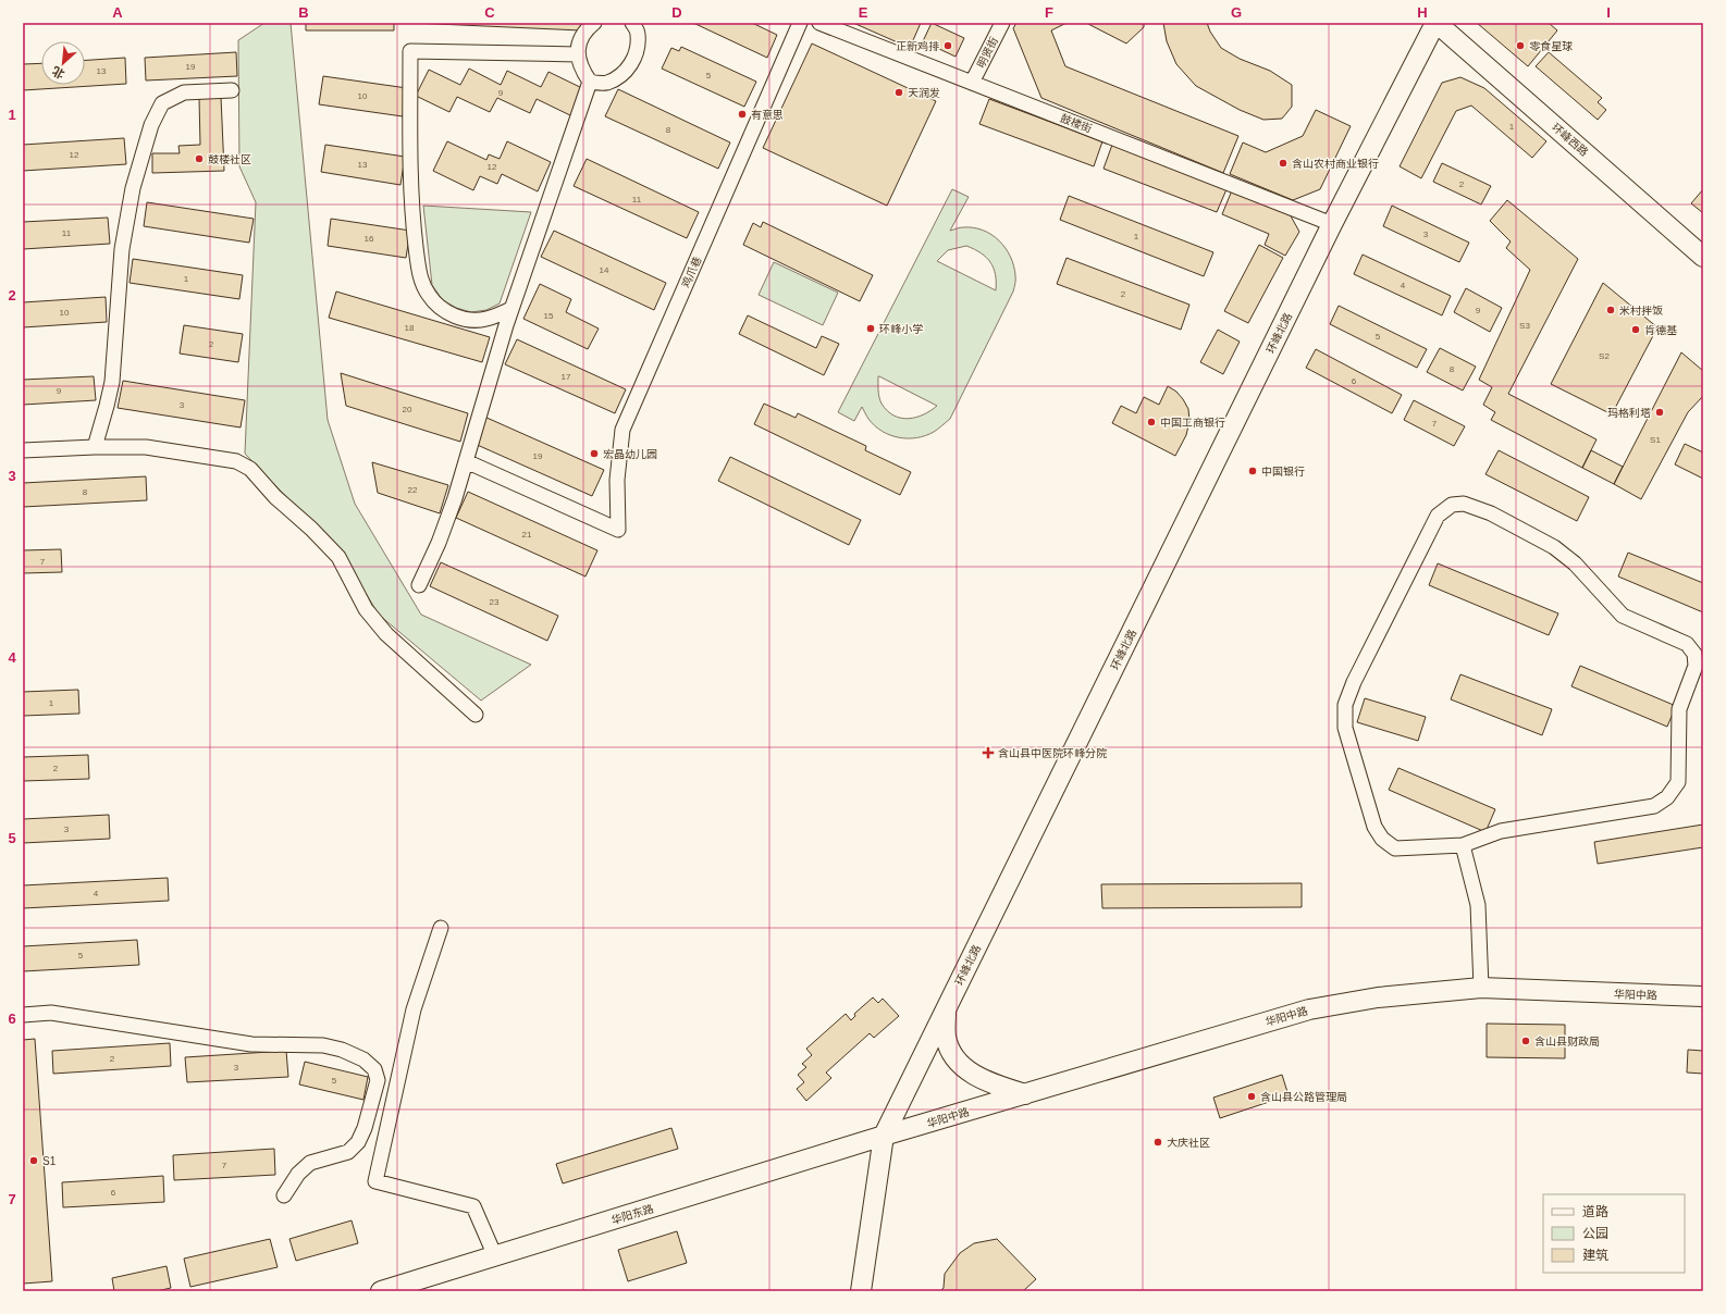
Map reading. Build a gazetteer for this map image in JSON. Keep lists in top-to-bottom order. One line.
{"streets":{"main road":["环峰西路","环峰北路","华阳中路","华阳东路"],"street":["明贤街","鼓楼街","鸡爪巷"]},"crossings":[["明贤街","鼓楼街"],["鼓楼街","环峰北路"],["环峰西路","环峰北路"],["环峰北路","华阳中路"],["环峰北路","华阳东路"],["华阳中路","华阳东路"]],"places":{"other":["正新鸡排","零食星球","天润发","有意思","鼓楼社区","含山农村商业银行","米村拌饭","环峰小学","肯德基","玛格利塔","中国工商银行","宏晶幼儿园","中国银行","含山县财政局","含山县公路管理局","大庆社区","S1"],"health":["含山县中医院环峰分院"]},"house_numbers":["19","13","5","9","10","1","8","12","13","12","2","11","11","3","1","16","14","1","4","2","9","10","15","S3","18","5","2","S2","8","17","6","9","3","20","7","S1","19","22","8","21","7","23","1","2","3","4","5","2","3","5","7","6"],"legend":["道路","公园","建筑"],"north":"bottom left","grid":{"columns":["A","B","C","D","E","F","G","H","I"],"rows":["1","2","3","4","5","6","7"]}}
